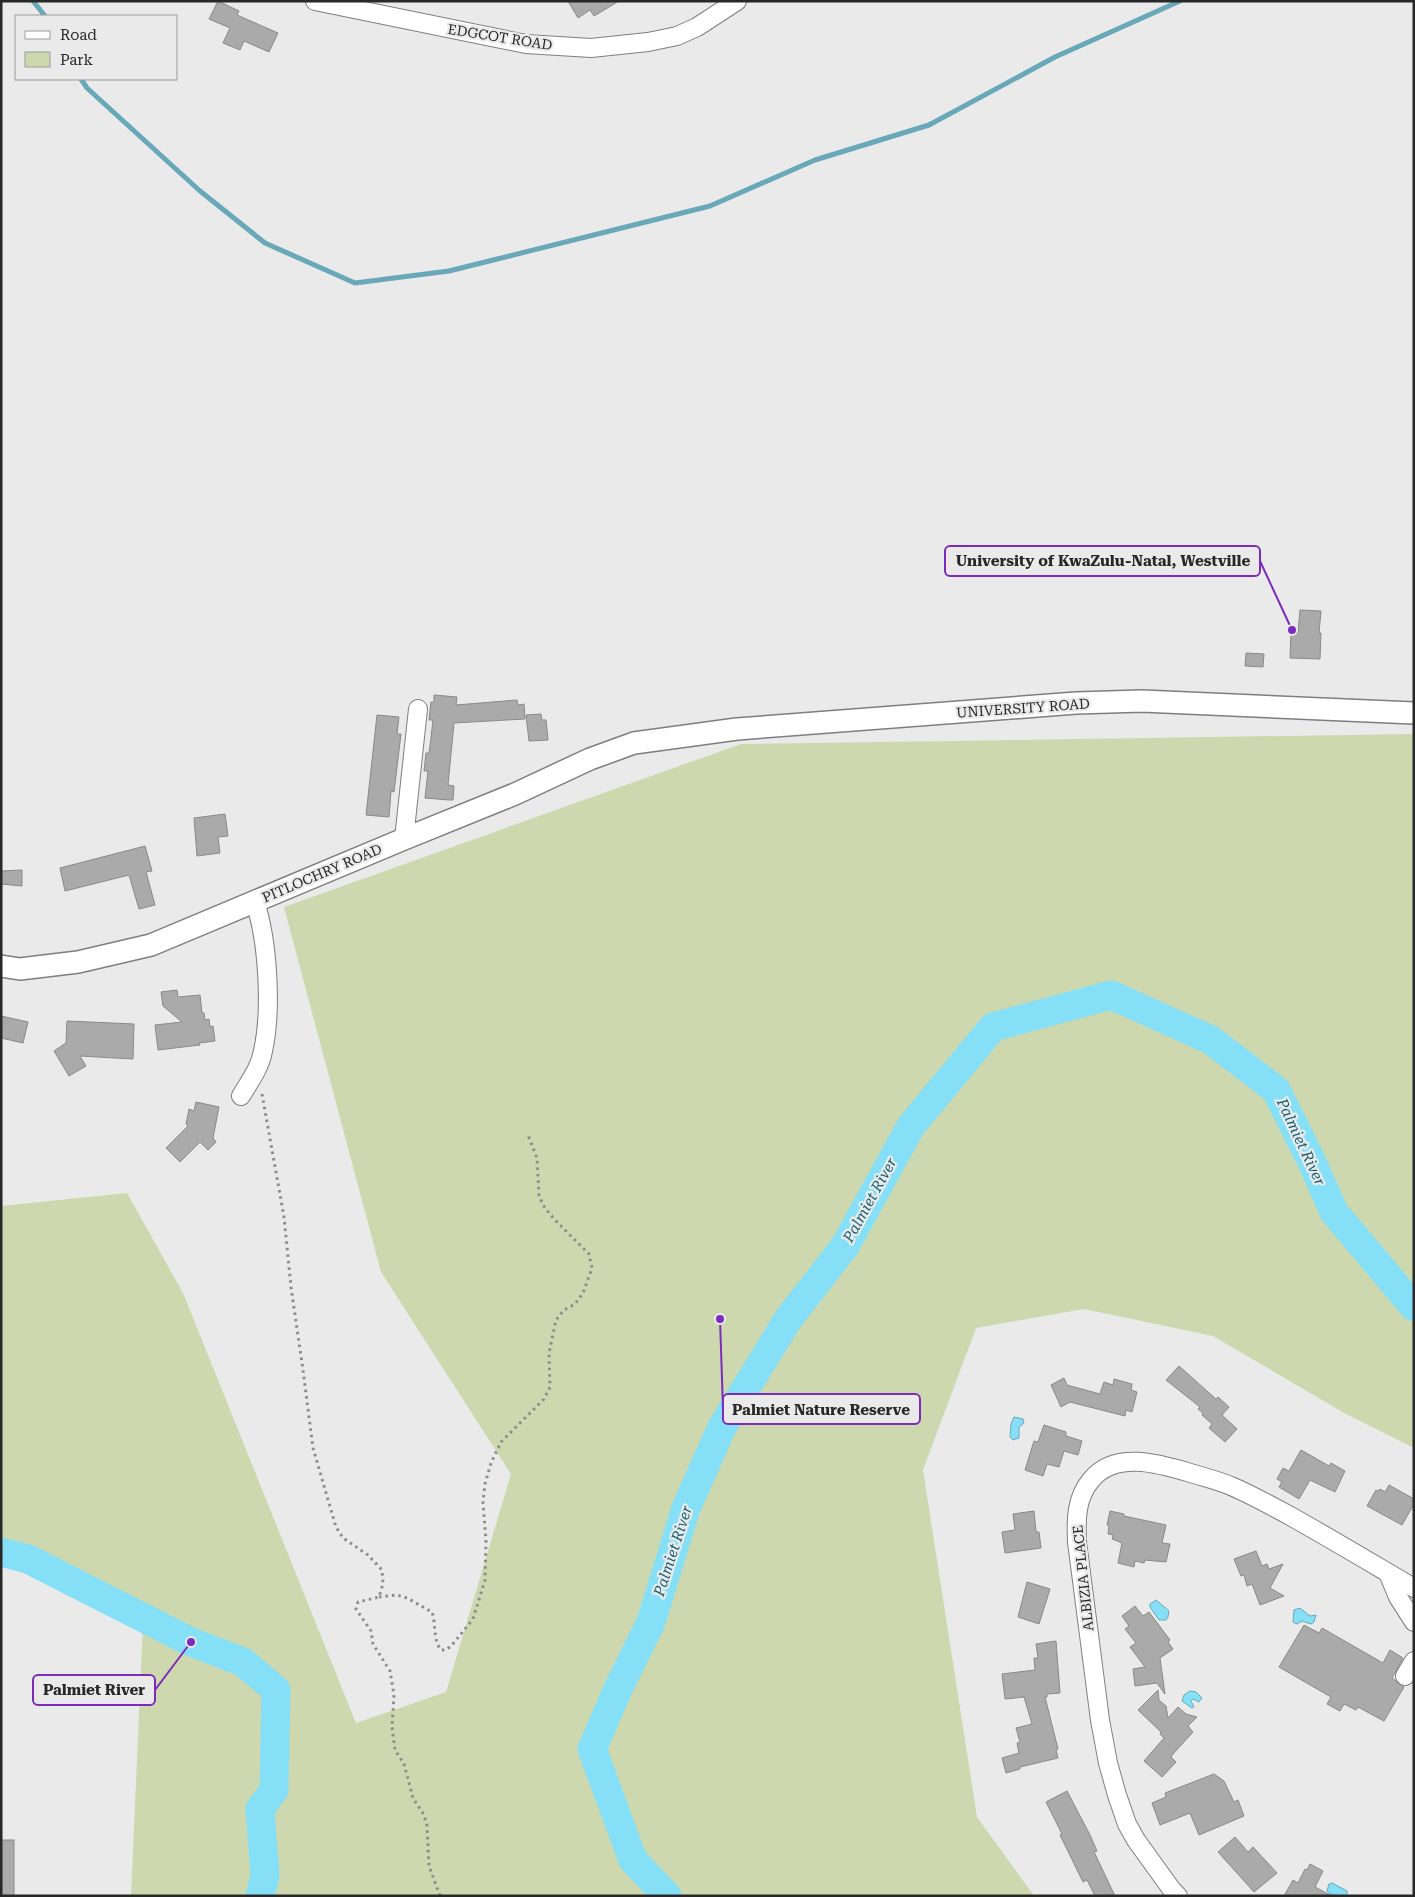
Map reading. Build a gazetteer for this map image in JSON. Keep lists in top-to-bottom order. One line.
{"streets":{"street":["EDGCOT ROAD","UNIVERSITY ROAD","PITLOCHRY ROAD","ALBIZIA PLACE"]},"crossings":[["UNIVERSITY ROAD","PITLOCHRY ROAD"]],"water":["Palmiet River"],"places":["University of KwaZulu-Natal, Westville","Palmiet Nature Reserve","Palmiet River"],"legend":["Road","Park"]}
